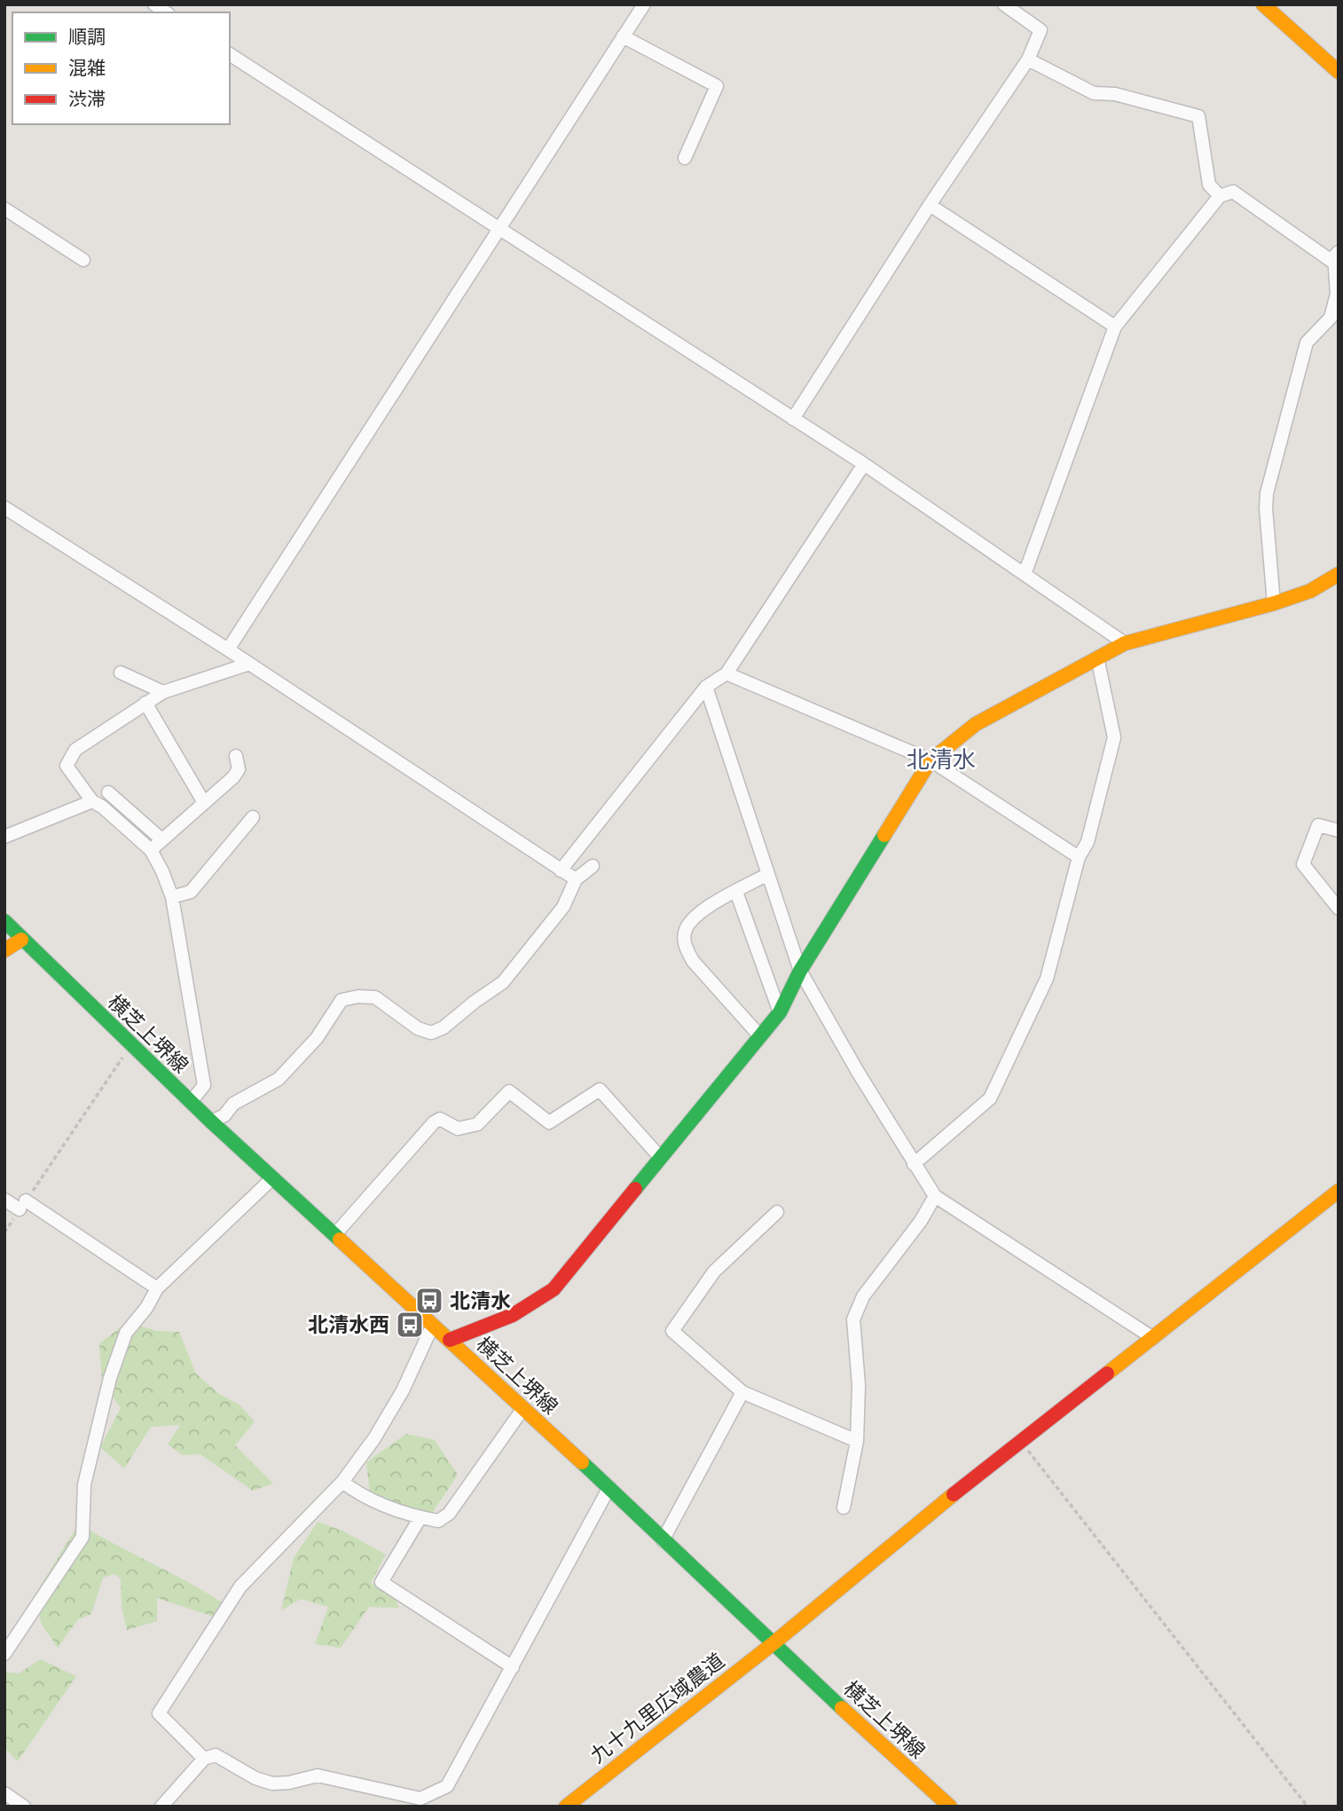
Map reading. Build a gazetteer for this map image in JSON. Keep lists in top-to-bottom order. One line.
{"streets":{"street":["横芝上堺線","九十九里広域農道"]},"crossings":[["横芝上堺線","九十九里広域農道"]],"districts":["北清水"],"places":{"bus stop":["北清水","北清水西"]},"legend":["順調","混雑","渋滞"]}
